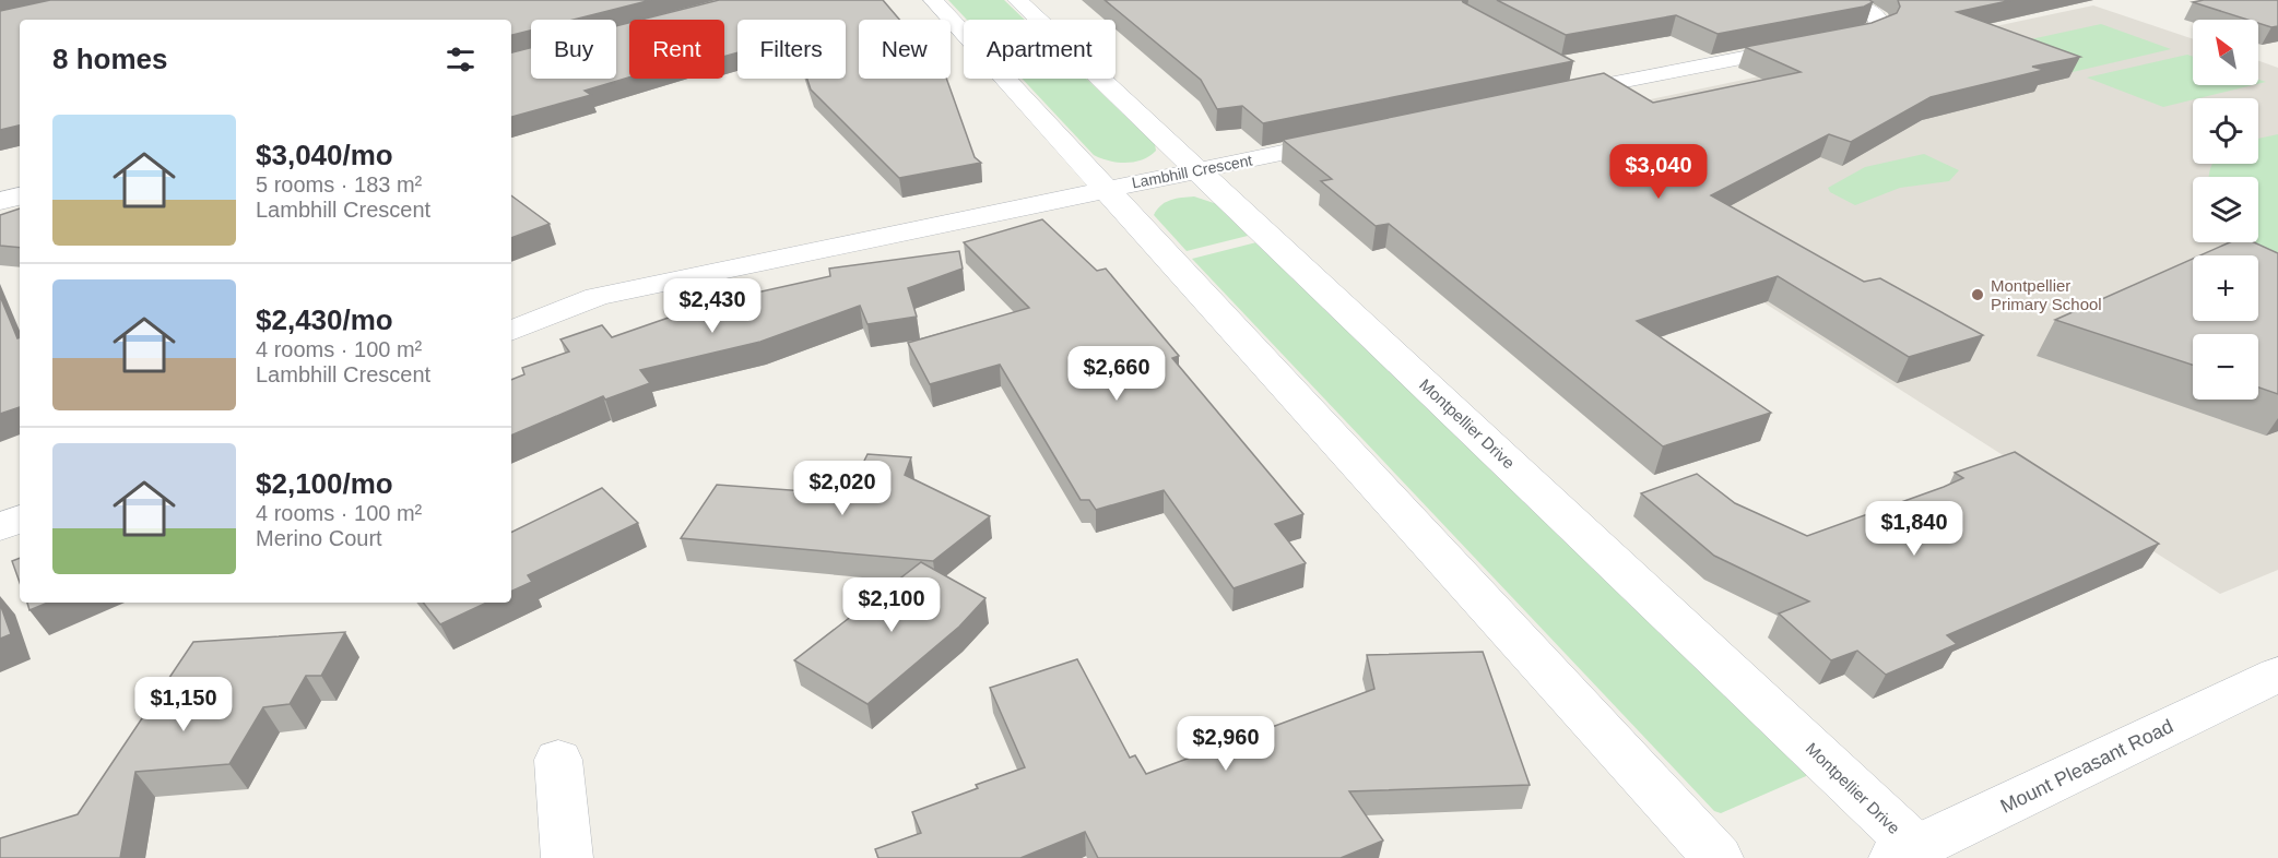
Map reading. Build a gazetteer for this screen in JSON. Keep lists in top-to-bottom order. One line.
{"streets":{"street":["Lambhill Crescent","Montpellier Drive","Mount Pleasant Road"]},"crossings":[["Lambhill Crescent","Montpellier Drive"],["Montpellier Drive","Mount Pleasant Road"]],"places":["Montpellier Primary School"],"north":"top left","page":{"map_buttons":["+","−"],"chip":["Buy","Rent","Filters","New","Apartment"],"heading":"8 homes","list":[{"name":"$3,040/mo","note":"5 rooms · 183 m² · Lambhill Crescent"},{"name":"$2,430/mo","note":"4 rooms · 100 m² · Lambhill Crescent"},{"name":"$2,100/mo","note":"4 rooms · 100 m² · Merino Court"}],"price":["$3,040","$2,430","$2,660","$2,020","$1,840","$2,100","$1,150","$2,960"]}}
